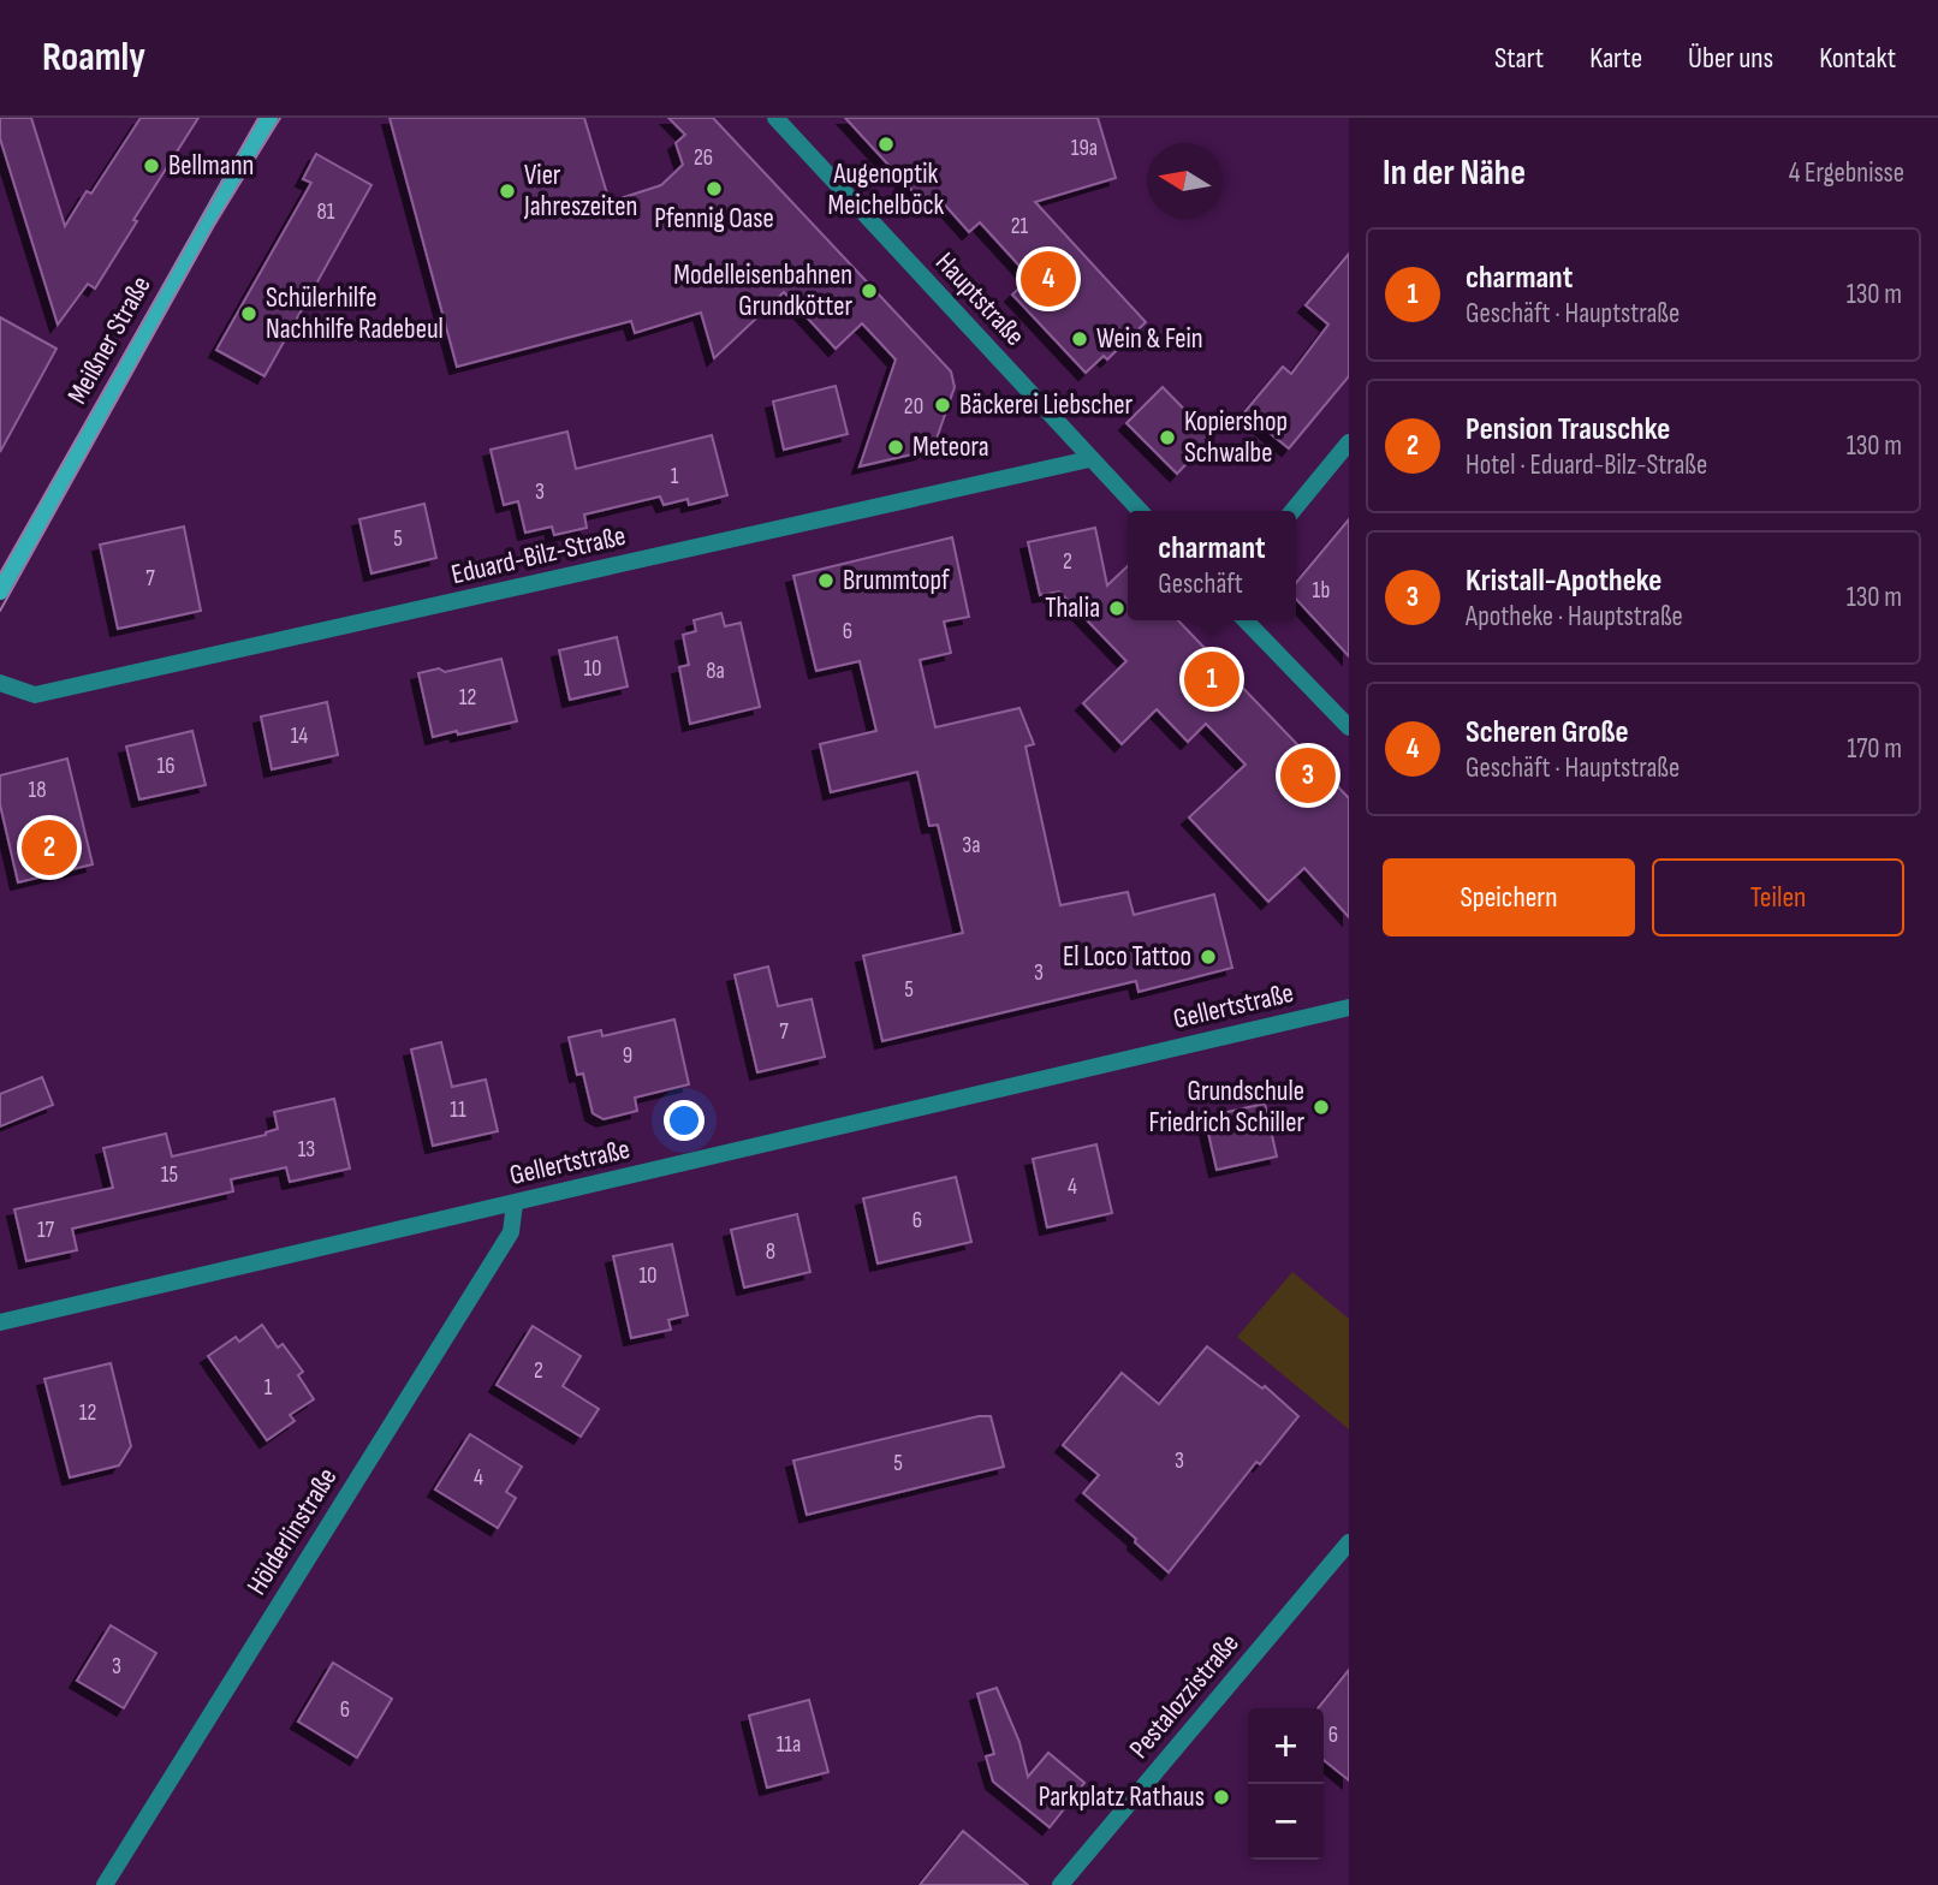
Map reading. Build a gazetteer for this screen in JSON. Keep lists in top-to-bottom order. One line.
{"streets":{"main road":["Meißner Straße"],"street":["Hauptstraße","Eduard-Bilz-Straße","Gellertstraße","Hölderlinstraße","Pestalozzistraße"]},"crossings":[["Hauptstraße","Eduard-Bilz-Straße"],["Gellertstraße","Hölderlinstraße"]],"places":["Augenoptik Meichelböck","Bellmann","Pfennig Oase","Vier Jahreszeiten","Modelleisenbahnen Grundkötter","Schülerhilfe Nachhilfe Radebeul","Wein & Fein","Bäckerei Liebscher","Kopiershop Schwalbe","Meteora","Brummtopf","Thalia","El Loco Tattoo","Grundschule Friedrich Schiller","Parkplatz Rathaus"],"house_numbers":["19a","26","81","21","20","1","3","5","2","7","1b","6","10","8a","12","14","16","18","3a","3","5","7","9","11","13","15","4","6","17","8","10","2","1","12","3","5","4","3","6","6","11a"],"north":"left","page":{"header":"Roamly","nav":["Start","Karte","Über uns","Kontakt"],"heading":["In der Nähe","4 Ergebnisse"],"list":[{"mark":"1","name":"charmant","note":"Geschäft · Hauptstraße","value":"130 m"},{"mark":"2","name":"Pension Trauschke","note":"Hotel · Eduard-Bilz-Straße","value":"130 m"},{"mark":"3","name":"Kristall-Apotheke","note":"Apotheke · Hauptstraße","value":"130 m"},{"mark":"4","name":"Scheren Große","note":"Geschäft · Hauptstraße","value":"170 m"}],"pins":["4","1","3","2"],"popup":["charmant","Geschäft"],"buttons":["Speichern","Teilen"],"map_buttons":["+","−"]}}
